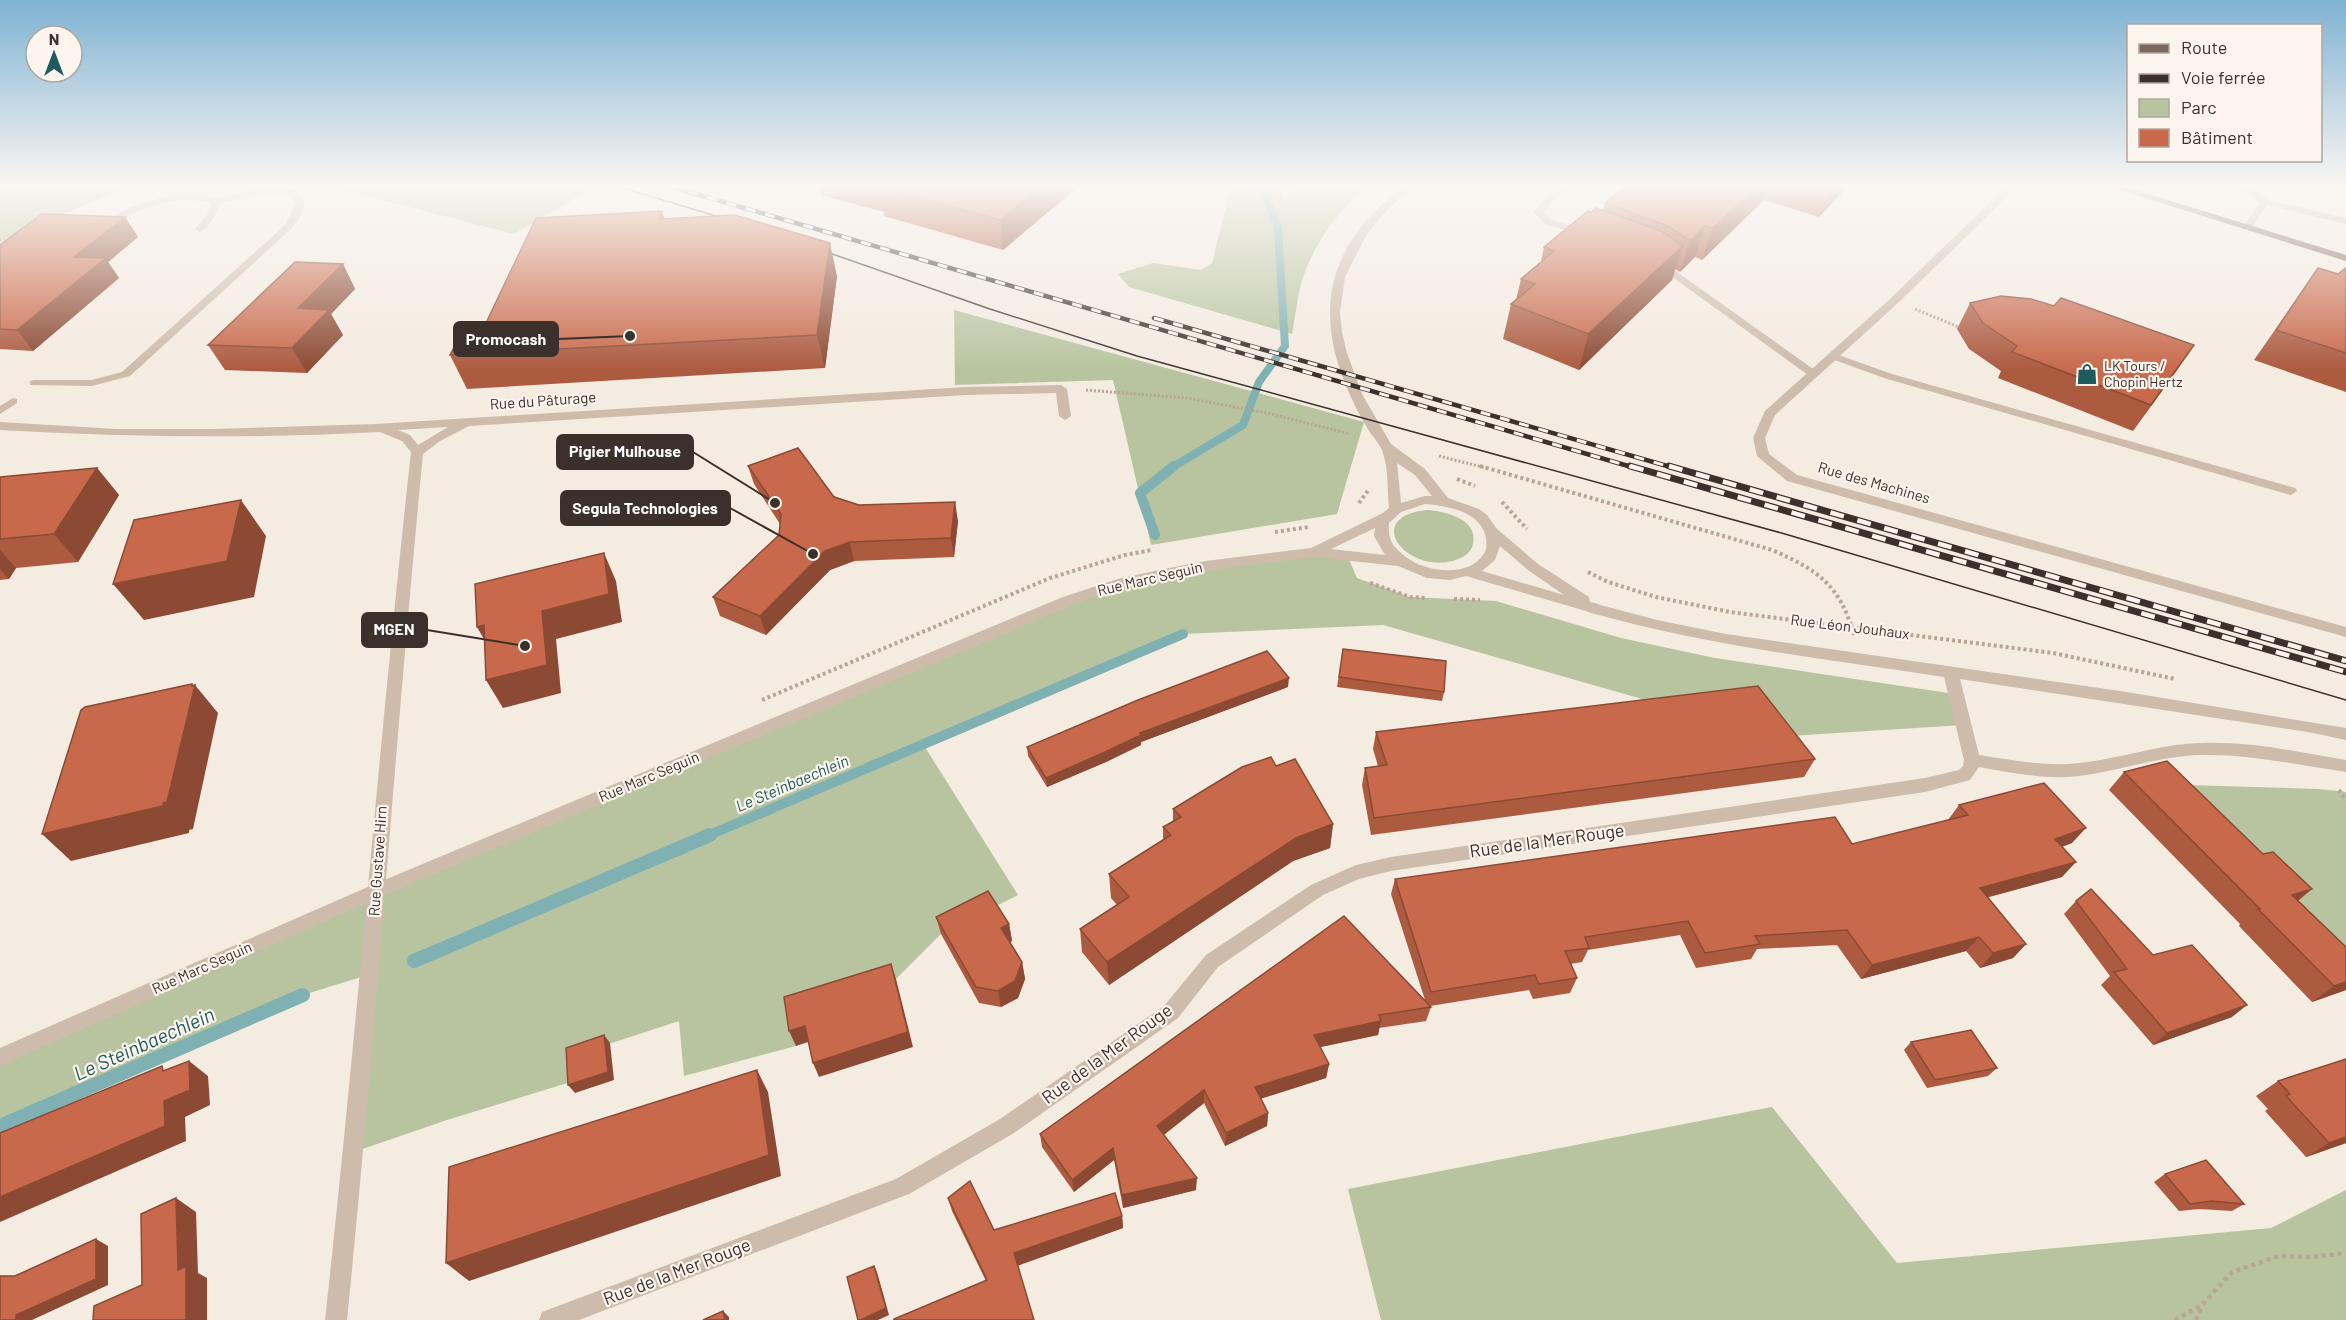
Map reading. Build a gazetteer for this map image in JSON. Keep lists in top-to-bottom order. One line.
{"streets":{"street":["Rue du Pâturage","Rue des Machines","Rue Marc Seguin","Rue Léon Jouhaux","Rue de la Mer Rouge","Rue Gustave Hirn"]},"crossings":[["Rue Marc Seguin","Rue Léon Jouhaux"],["Rue Marc Seguin","Rue Gustave Hirn"]],"water":["Le Steinbaechlein"],"places":{"other":["Promocash","Pigier Mulhouse","Segula Technologies","MGEN"],"shop":["LK Tours / Chopin Hertz"]},"legend":["Route","Voie ferrée","Parc","Bâtiment"],"north":"top"}
